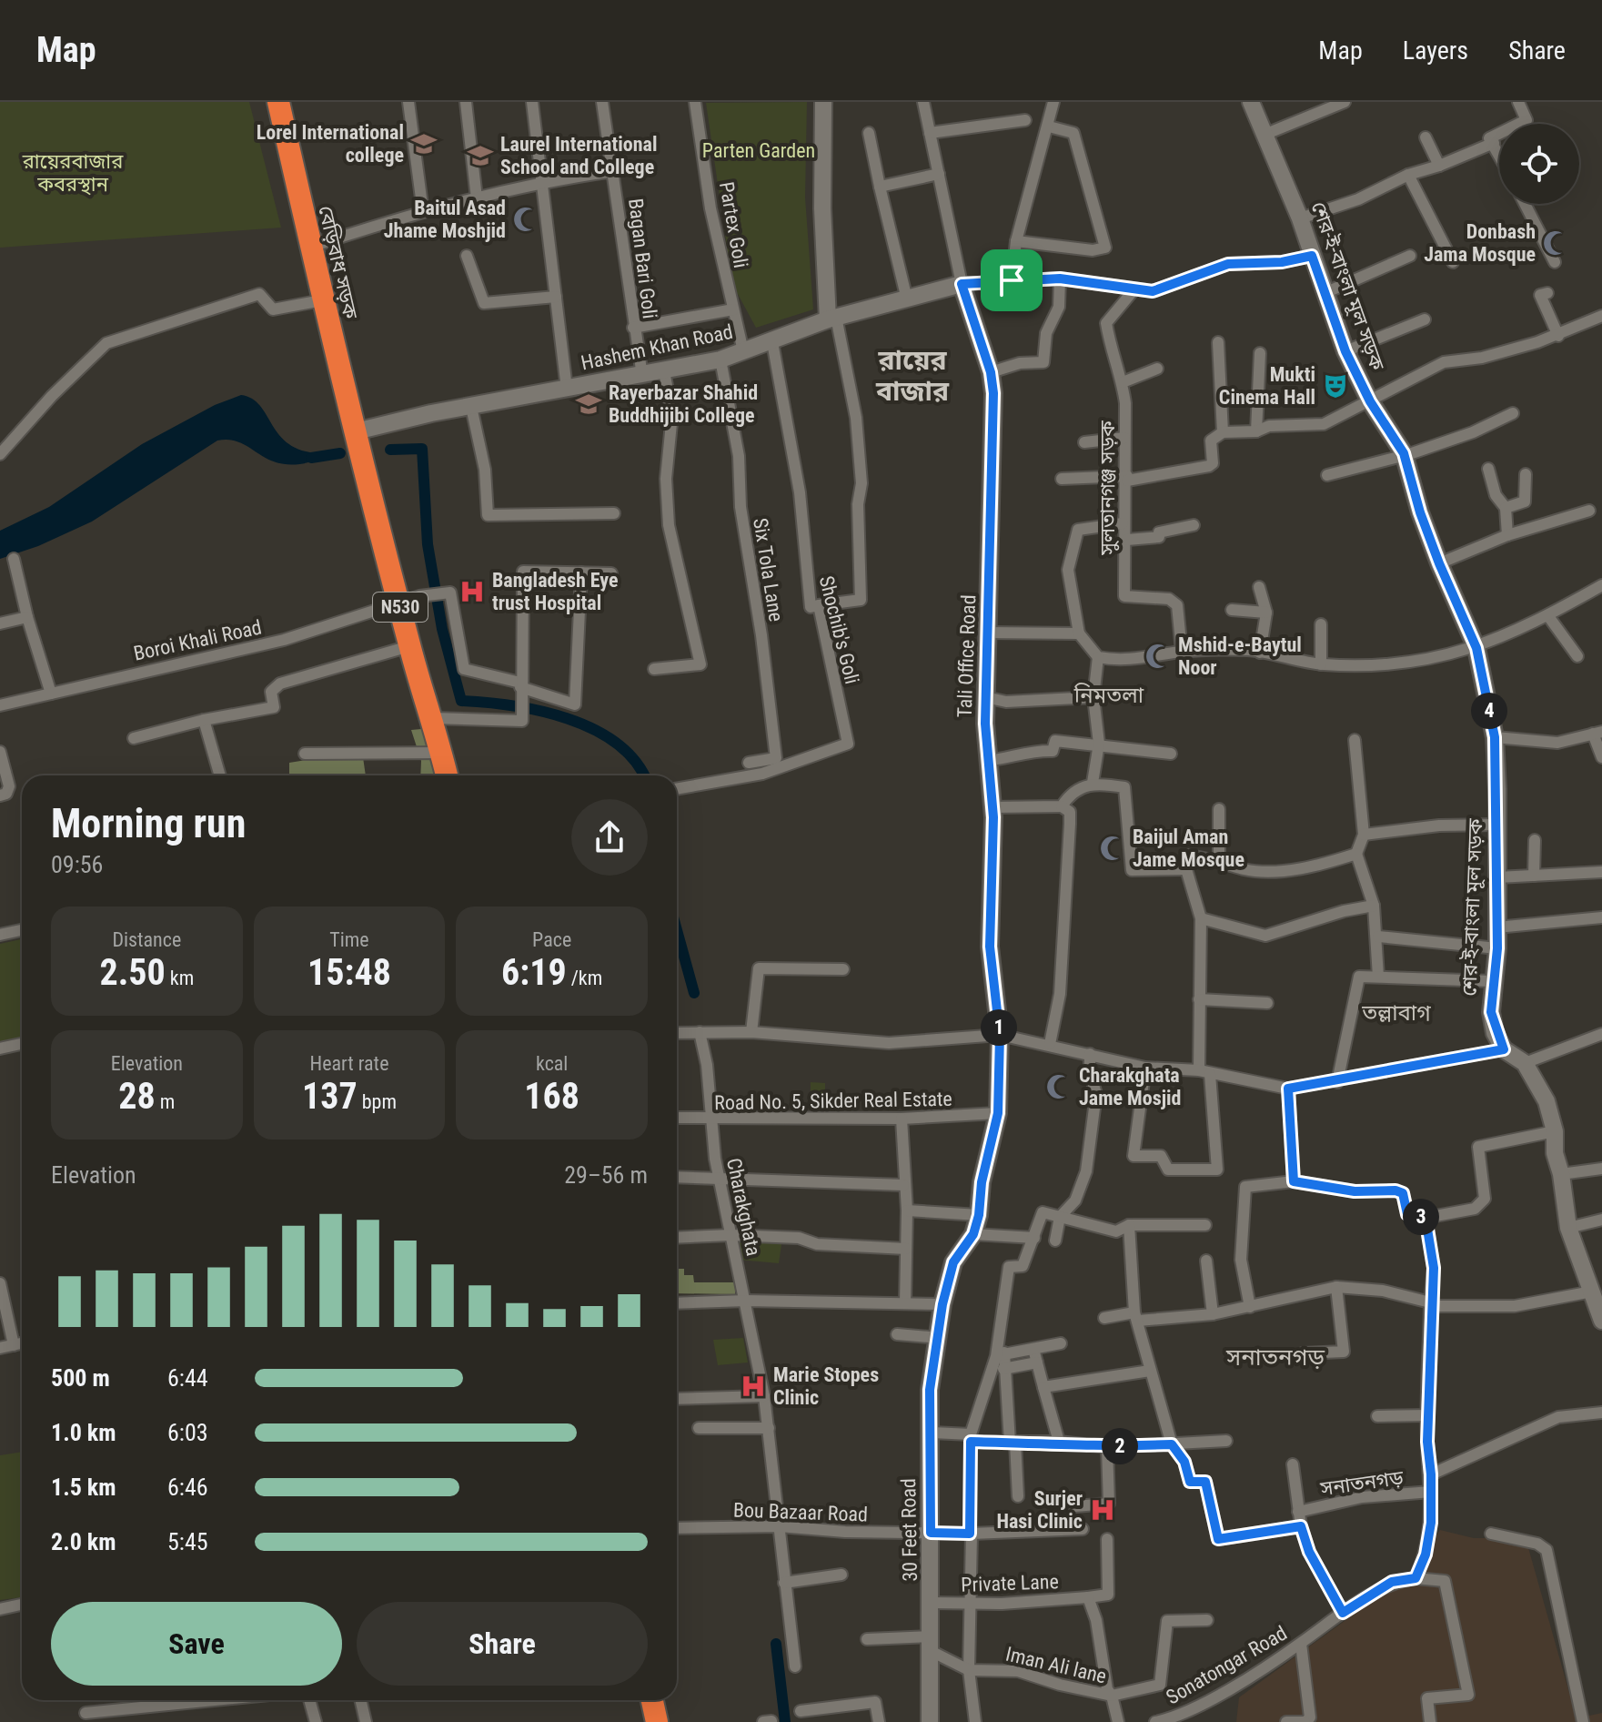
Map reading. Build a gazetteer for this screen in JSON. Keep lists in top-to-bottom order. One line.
{"streets":{"highway":["বেড়িবাধ সড়ক","N530"],"street":["Partex Goli","Bagan Bari Goli","শের-ই-বাংলা মূল সড়ক","Hashem Khan Road","সুলতানগঞ্জ সড়ক","Six Tola Lane","Shochib's Goli","Boroi Khali Road","Tali Office Road","Road No. 5, Sikder Real Estate","Charakghata","সনাতনগড়","Bou Bazaar Road","30 Feet Road","Private Lane","Iman Ali lane","Sonatongar Road"]},"crossings":[["Partex Goli","Hashem Khan Road"],["Bagan Bari Goli","Hashem Khan Road"],["বেড়িবাধ সড়ক","Hashem Khan Road"],["বেড়িবাধ সড়ক","N530"],["Hashem Khan Road","Six Tola Lane"],["Hashem Khan Road","N530"],["Hashem Khan Road","Shochib's Goli"],["Hashem Khan Road","Tali Office Road"],["N530","Boroi Khali Road"],["Tali Office Road","Road No. 5, Sikder Real Estate"],["Tali Office Road","30 Feet Road"],["Road No. 5, Sikder Real Estate","Charakghata"],["Charakghata","Bou Bazaar Road"],["Bou Bazaar Road","30 Feet Road"],["30 Feet Road","Private Lane"],["Private Lane","Iman Ali lane"]],"districts":["রায়ের বাজার","নিমতলা","তল্লাবাগ","সনাতনগড়"],"parks":["Parten Garden","রায়েরবাজার কবরস্থান"],"places":{"school or university":["Lorel International college","Laurel International School and College","Rayerbazar Shahid Buddhijibi College"],"mosque":["Baitul Asad Jhame Moshjid","Donbash Jama Mosque","Mshid-e-Baytul Noor","Baijul Aman Jame Mosque","Charakghata Jame Mosjid"],"theatre":["Mukti Cinema Hall"],"hospital":["Bangladesh Eye trust Hospital","Marie Stopes Clinic","Surjer Hasi Clinic"]},"page":{"header":"Map","nav":["Map","Layers","Share"],"pins":["4","1","3","2"],"heading":["Morning run","09:56"],"stats":[["Distance","2.50 km"],["Time","15:48"],["Pace","6:19 /km"],["Elevation","28 m"],["Heart rate","137 bpm"],["kcal","168"]],"chart":["Elevation","29–56 m"],"list":[{"name":"500 m","note":"6:44"},{"name":"1.0 km","note":"6:03"},{"name":"1.5 km","note":"6:46"},{"name":"2.0 km","note":"5:45"}],"buttons":["Save","Share"]}}
